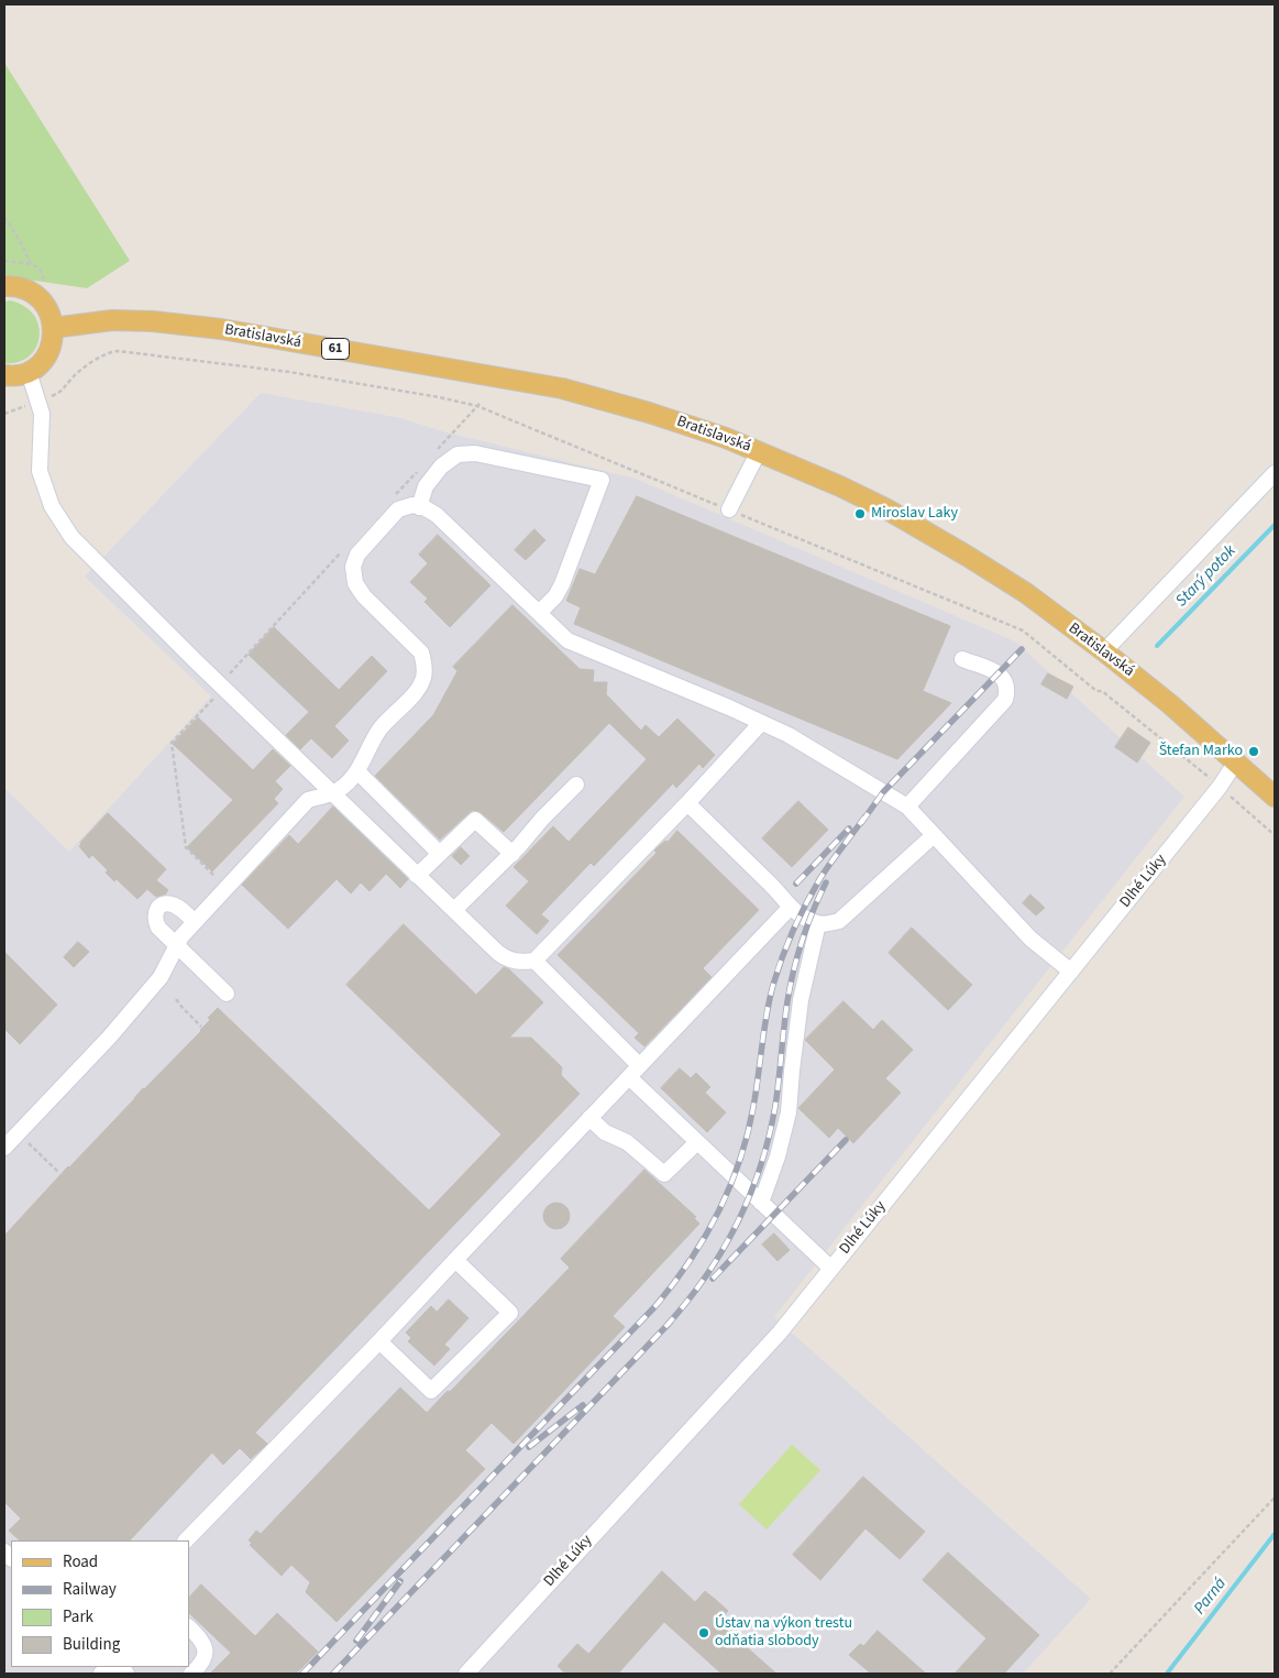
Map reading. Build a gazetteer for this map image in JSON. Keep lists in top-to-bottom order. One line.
{"streets":{"main road":["Bratislavská","61"],"street":["Dlhé Lúky"]},"crossings":[["Bratislavská","Dlhé Lúky"]],"water":["Starý potok","Parná"],"places":["Miroslav Laky","Štefan Marko","Ústav na výkon trestu odňatia slobody"],"legend":["Road","Railway","Park","Building"]}
